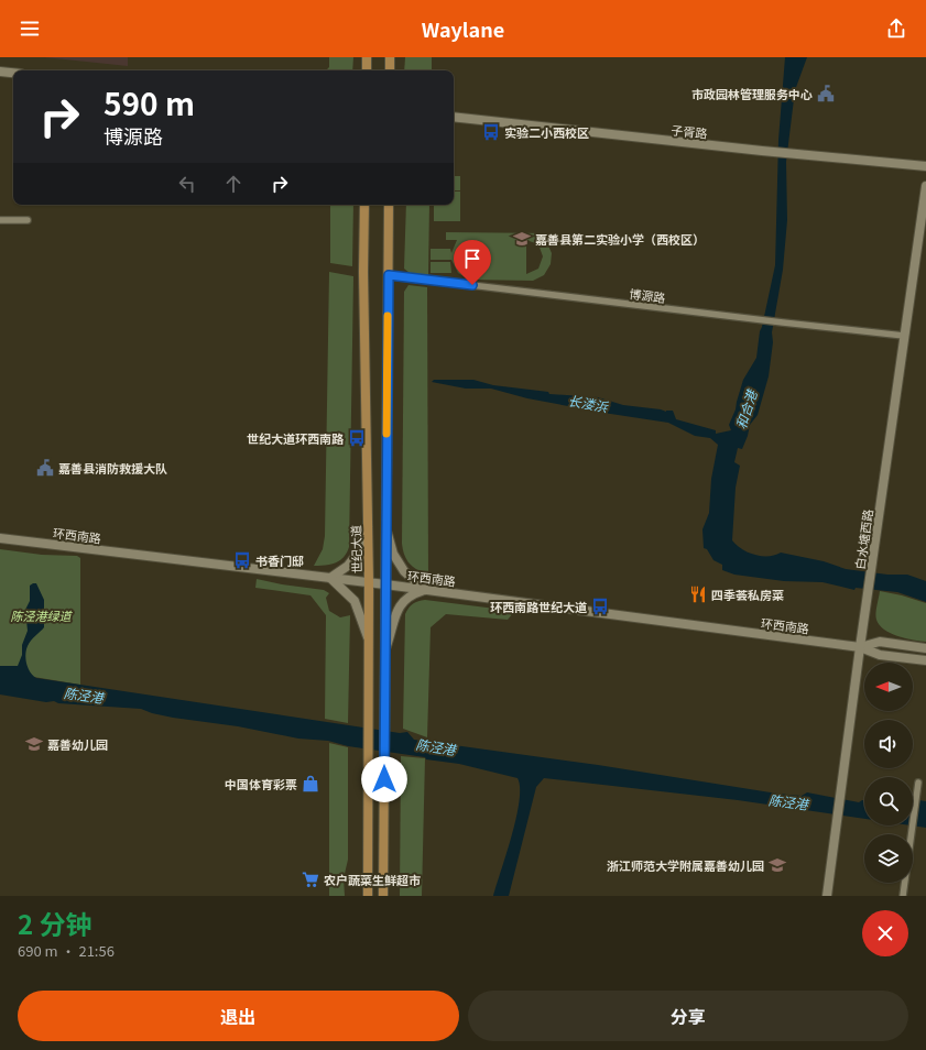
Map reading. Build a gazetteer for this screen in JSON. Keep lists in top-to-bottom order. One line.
{"streets":{"main road":["世纪大道"],"street":["子胥路","博源路","环西南路","白水塘西路"]},"crossings":[["博源路","白水塘西路"],["环西南路","白水塘西路"],["环西南路","世纪大道"]],"water":["长溇浜","和合港","陈泾港"],"parks":["陈泾港绿道"],"places":{"public building":["市政园林管理服务中心","嘉善县消防救援大队"],"bus stop":["实验二小西校区","世纪大道环西南路","书香门邸","环西南路世纪大道"],"school or university":["嘉善县第二实验小学（西校区）","嘉善幼儿园","浙江师范大学附属嘉善幼儿园"],"restaurant":["四季荟私房菜"],"shop":["中国体育彩票"],"supermarket":["农户蔬菜生鲜超市"]},"north":"left","page":{"header":"Waylane","turn":["590 m","博源路"],"heading":["2 分钟","690 m · 21:56"],"buttons":["退出","分享"]}}
